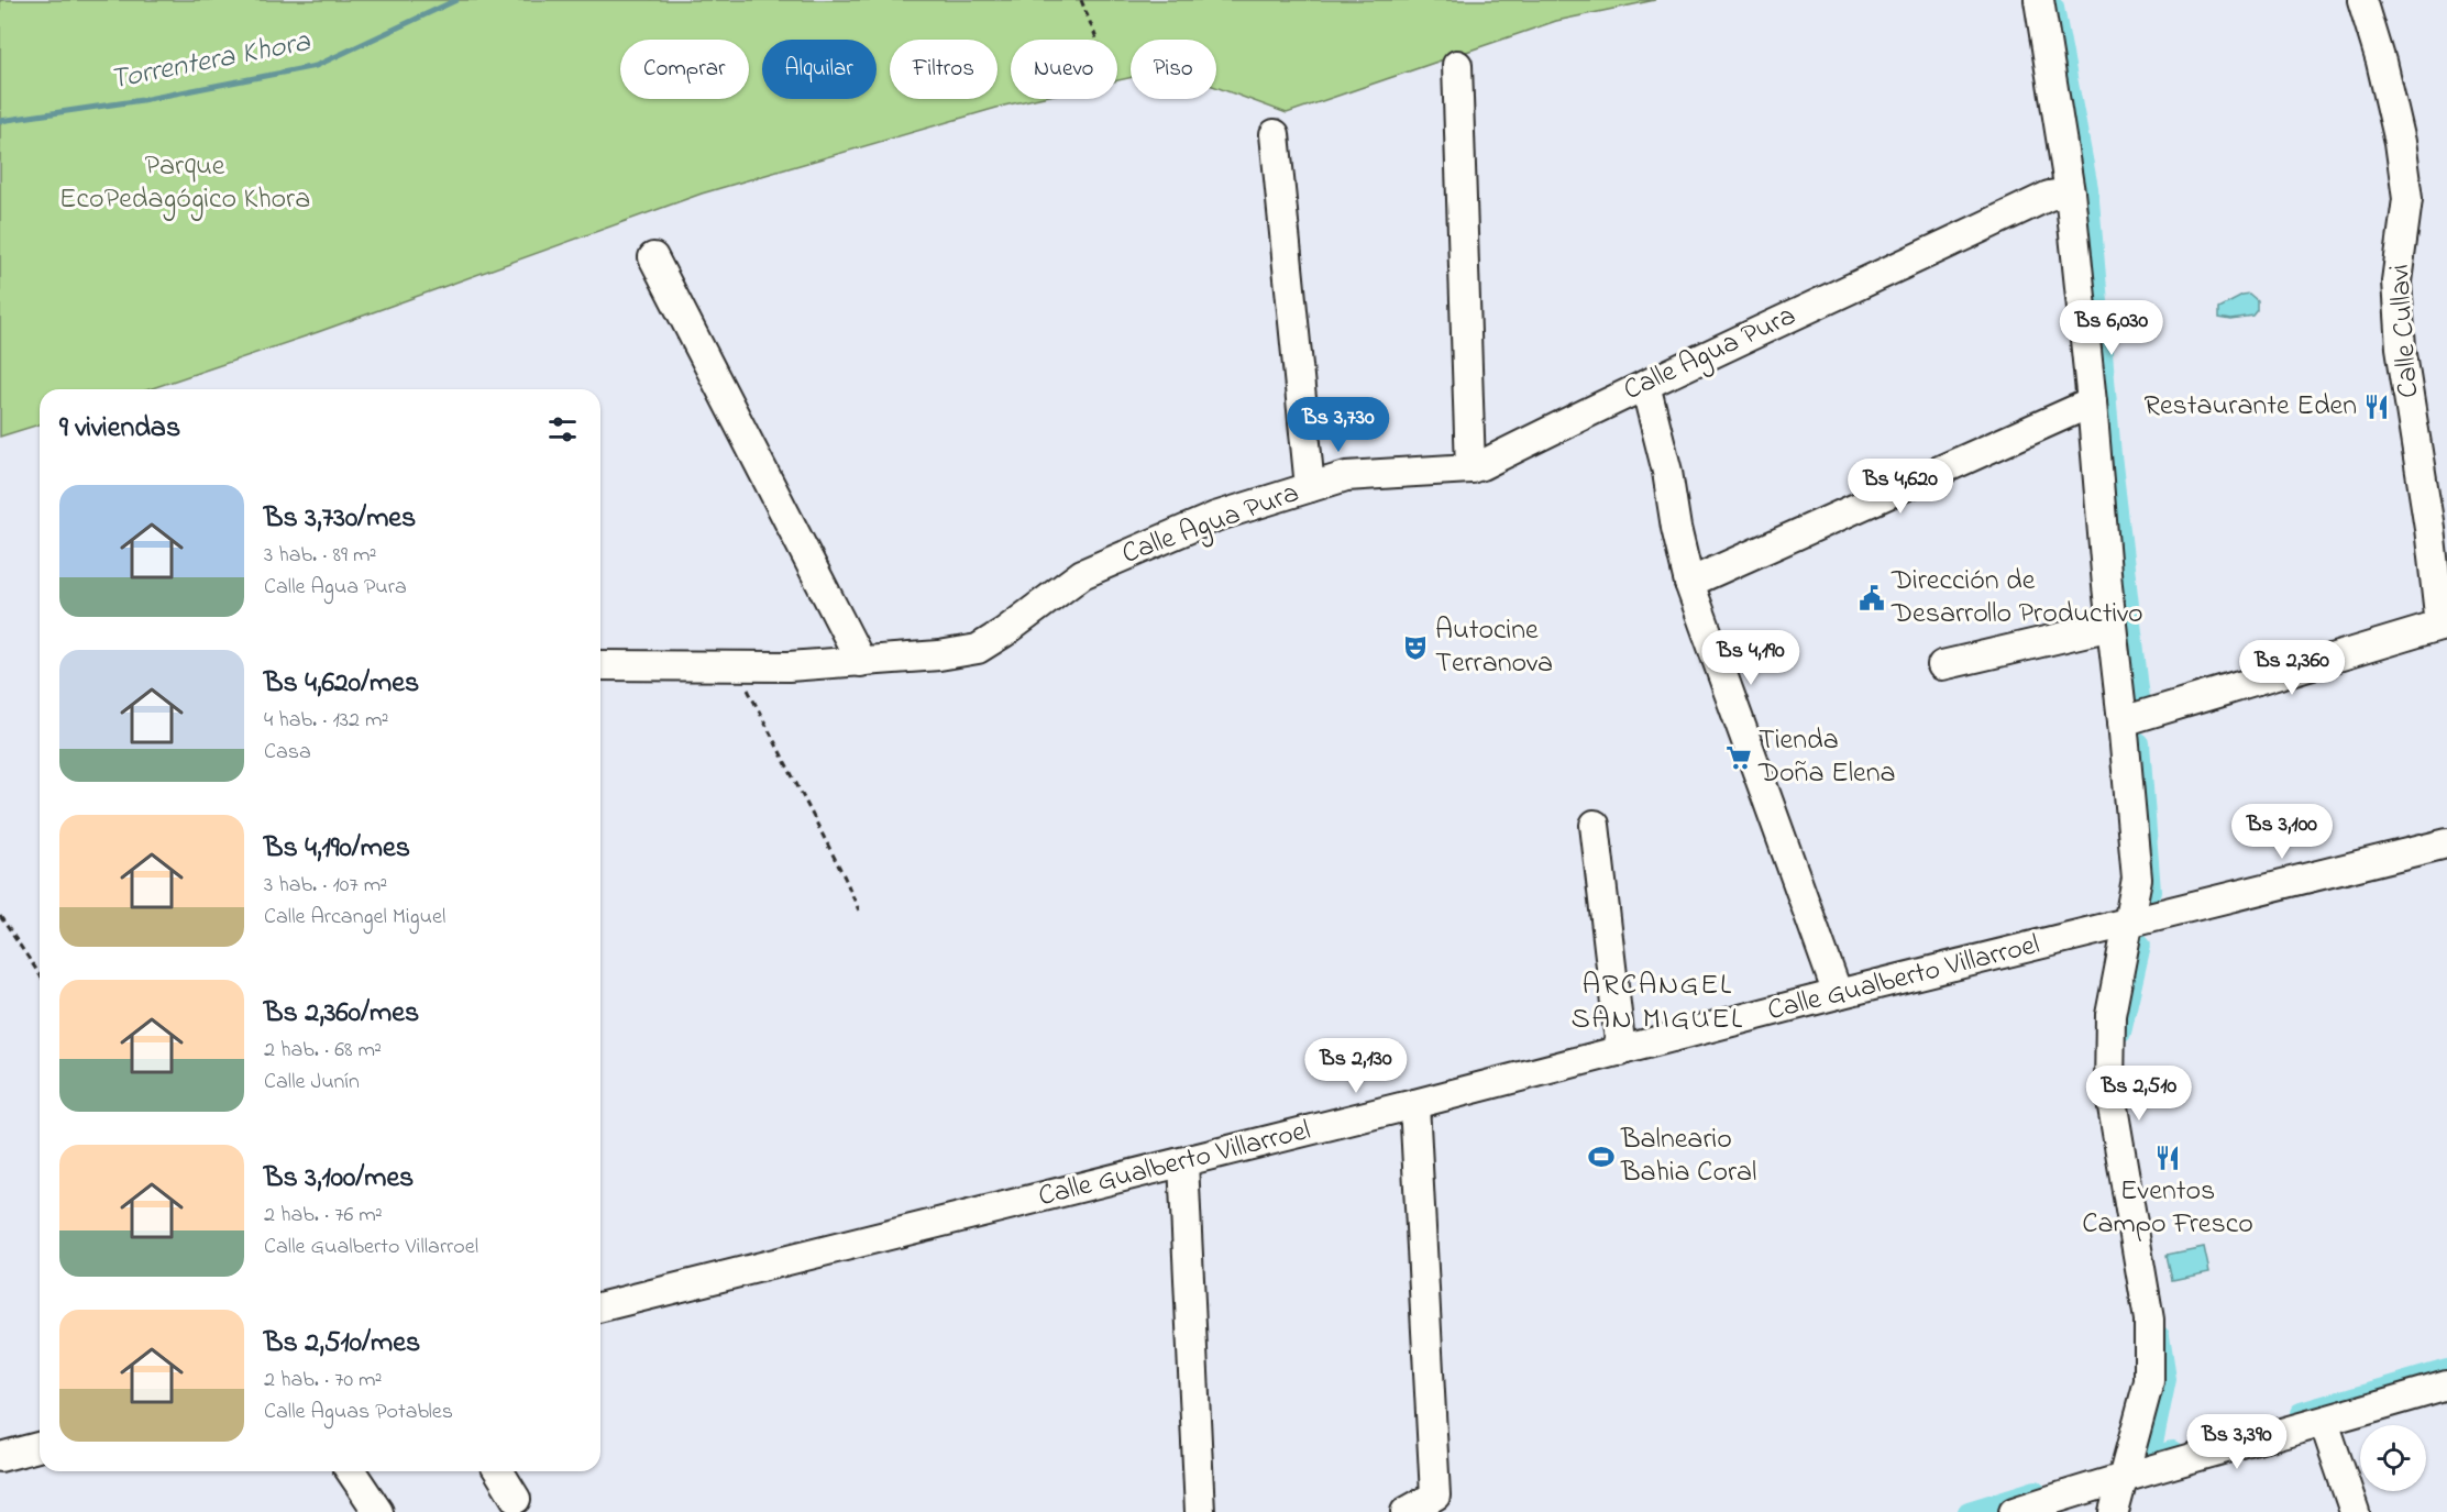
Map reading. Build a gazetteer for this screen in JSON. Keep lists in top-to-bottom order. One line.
{"streets":{"street":["Calle Cullavi","Calle Agua Pura","Calle Gualberto Villarroel"]},"districts":["ARCANGEL SAN MIGUEL"],"water":["Torrentera Khora"],"parks":["Parque EcoPedagógico Khora"],"places":{"restaurant":["Restaurante Eden","Eventos Campo Fresco"],"public building":["Dirección de Desarrollo Productivo"],"theatre":["Autocine Terranova"],"supermarket":["Tienda Doña Elena"],"sports":["Balneario Bahia Coral"]},"page":{"chip":["Comprar","Alquilar","Filtros","Nuevo","Piso"],"price":["Bs 6,030","Bs 3,730","Bs 4,620","Bs 4,190","Bs 2,360","Bs 3,100","Bs 2,130","Bs 2,510","Bs 3,390"],"heading":"9 viviendas","list":[{"name":"Bs 3,730/mes","note":"3 hab. · 89 m² · Calle Agua Pura"},{"name":"Bs 4,620/mes","note":"4 hab. · 132 m² · Casa"},{"name":"Bs 4,190/mes","note":"3 hab. · 107 m² · Calle Arcangel Miguel"},{"name":"Bs 2,360/mes","note":"2 hab. · 68 m² · Calle Junín"},{"name":"Bs 3,100/mes","note":"2 hab. · 76 m² · Calle Gualberto Villarroel"},{"name":"Bs 2,510/mes","note":"2 hab. · 70 m² · Calle Aguas Potables"}]}}
